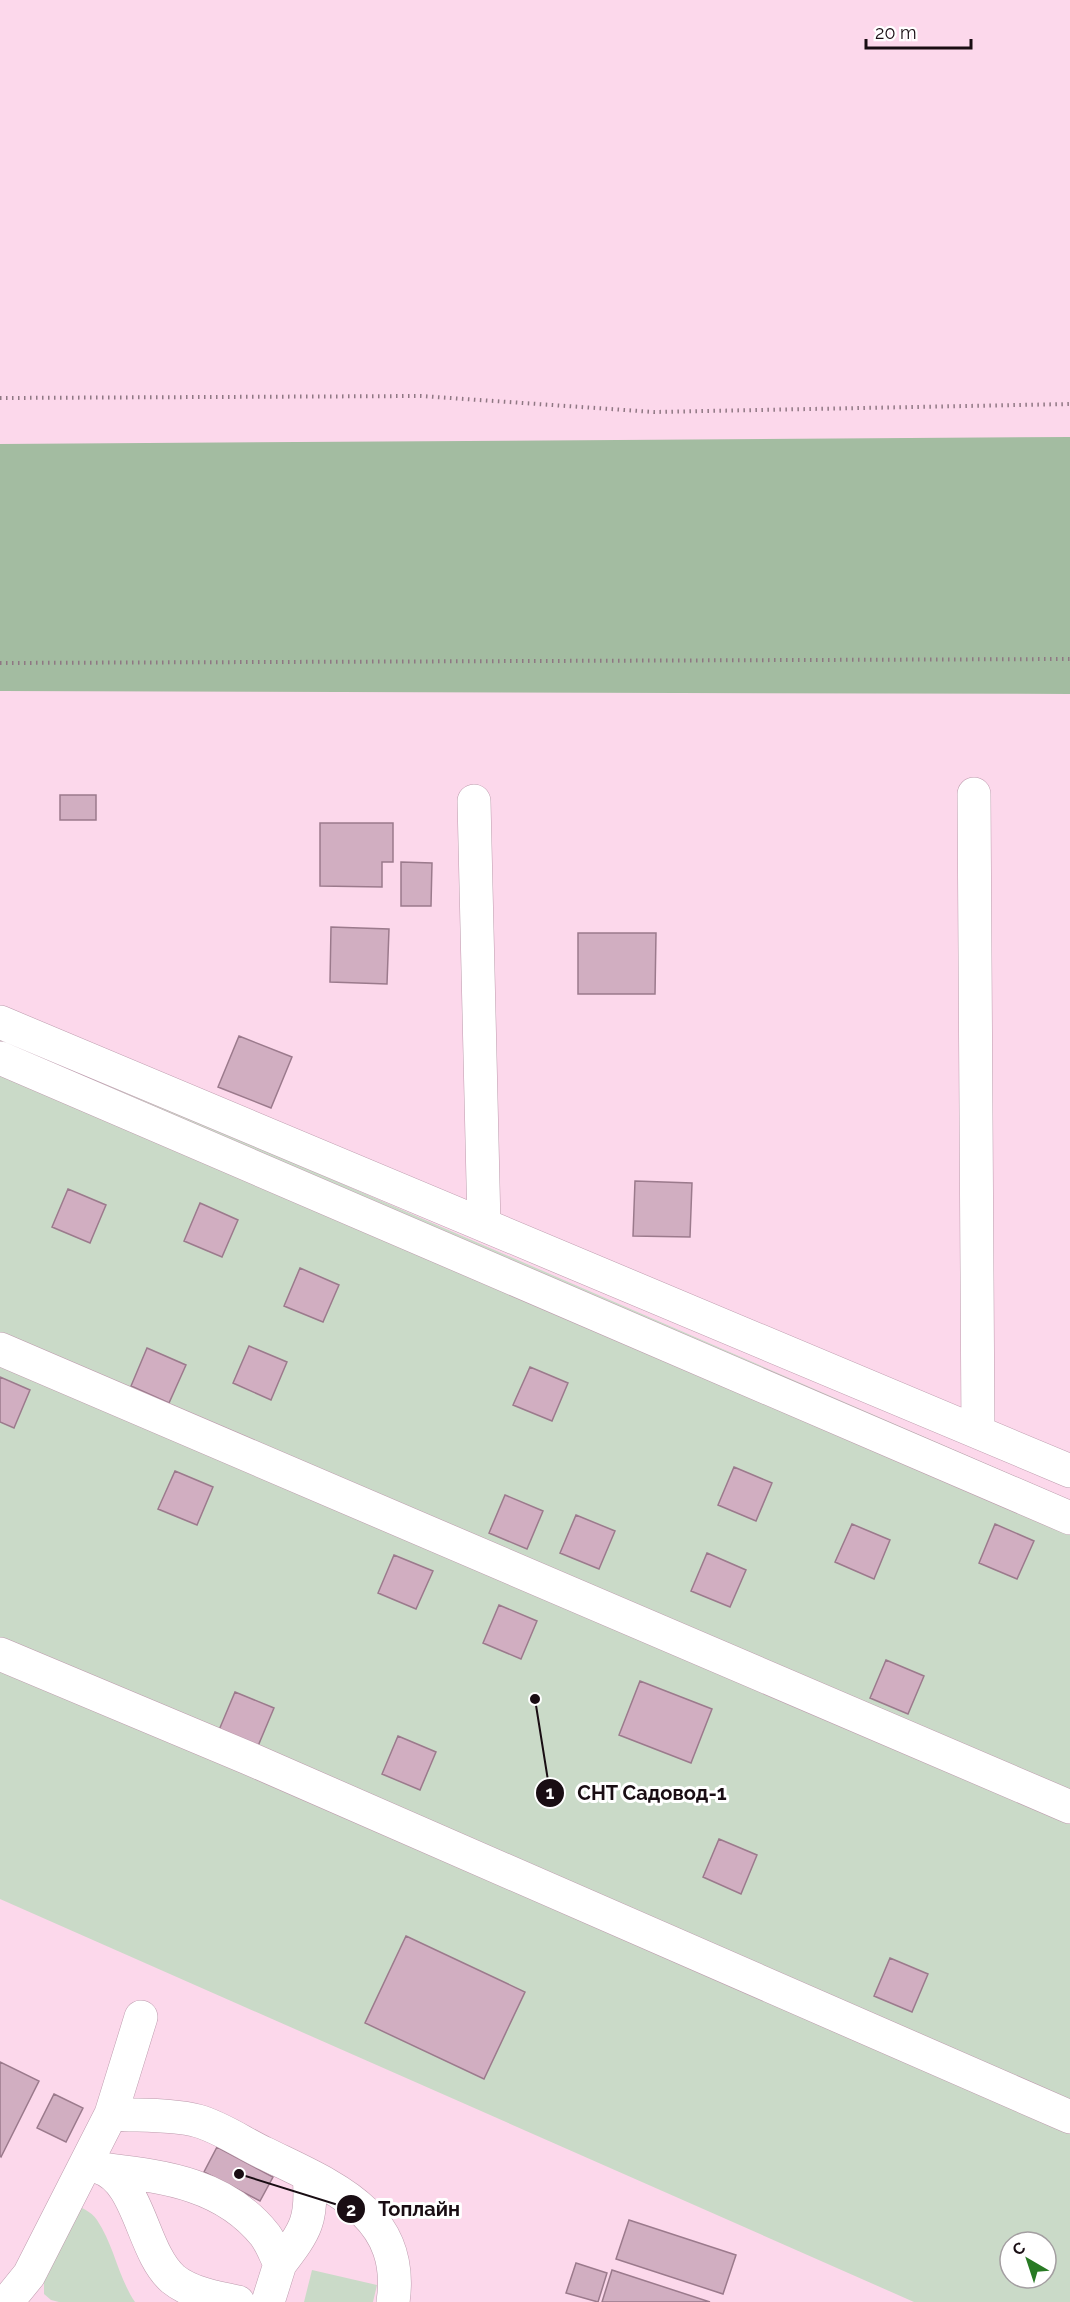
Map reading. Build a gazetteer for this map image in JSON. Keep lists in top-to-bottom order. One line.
{"places":["СНТ Садовод-1","Топлайн"],"scale_bar":"20 m","north":"top left"}
